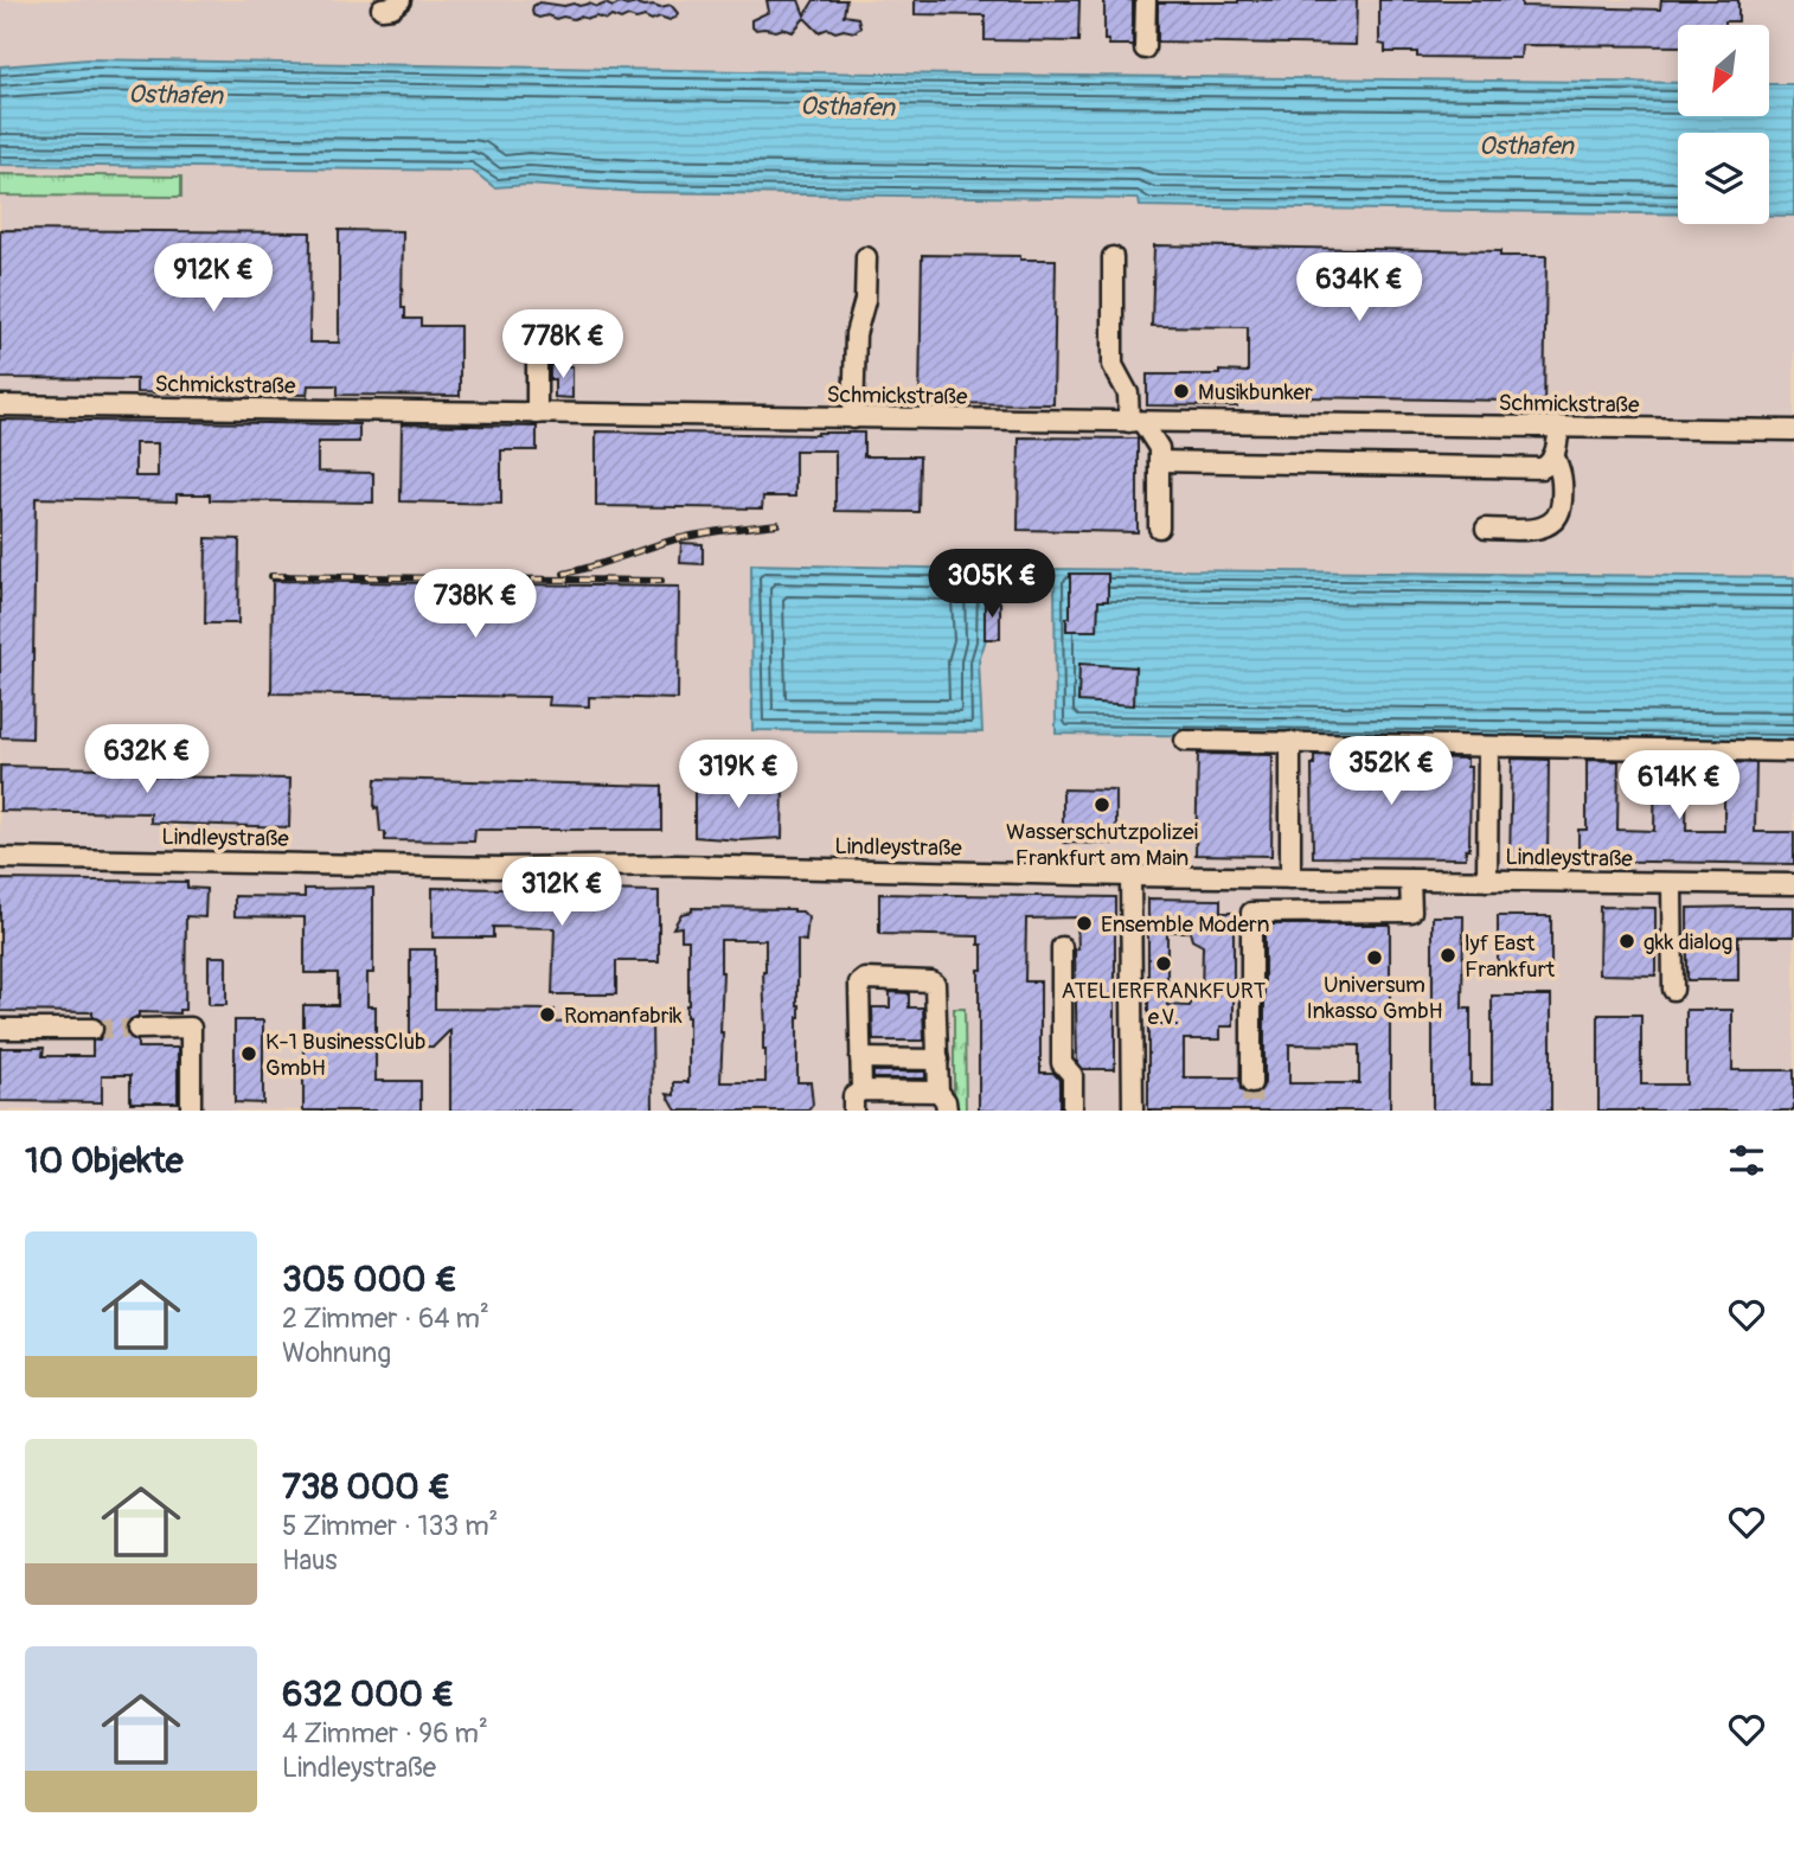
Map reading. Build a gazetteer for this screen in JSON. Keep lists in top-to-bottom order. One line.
{"streets":{"street":["Schmickstraße","Lindleystraße"]},"water":["Osthafen"],"places":["Musikbunker","Wasserschutzpolizei Frankfurt am Main","Ensemble Modern","gkk dialog","lyf East Frankfurt","Universum Inkasso GmbH","ATELIERFRANKFURT e.V.","Romanfabrik","K-1 BusinessClub GmbH"],"north":"bottom left","page":{"price":["912K €","634K €","778K €","305K €","738K €","632K €","352K €","319K €","614K €","312K €"],"heading":"10 Objekte","list":[{"name":"305 000 €","note":"2 Zimmer · 64 m² · Wohnung"},{"name":"738 000 €","note":"5 Zimmer · 133 m² · Haus"},{"name":"632 000 €","note":"4 Zimmer · 96 m² · Lindleystraße"}]}}
